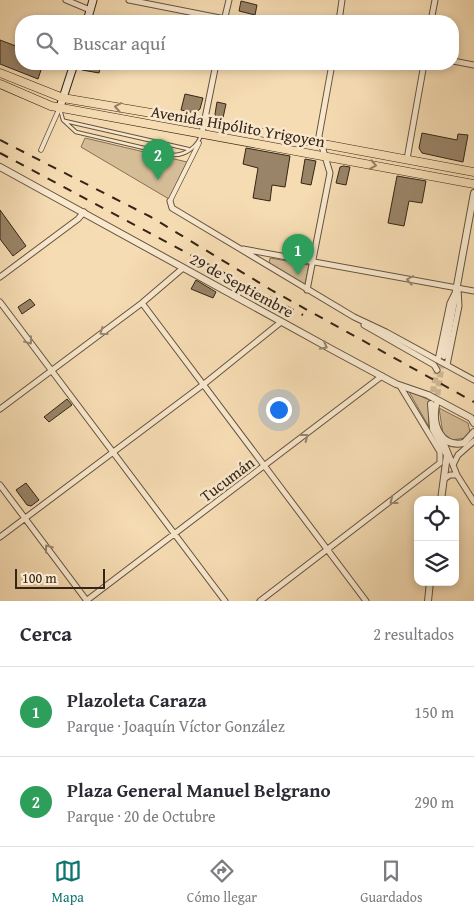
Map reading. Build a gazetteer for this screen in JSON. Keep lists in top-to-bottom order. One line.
{"streets":{"main road":["Avenida Hipólito Yrigoyen"],"street":["29 de Septiembre","Tucumán"]},"crossings":[["29 de Septiembre","Tucumán"]],"one_way":["Tucumán"],"scale_bar":"100 m","page":{"search":"Buscar aquí","pins":["2","1"],"scale":"100 m","heading":["Cerca","2 resultados"],"list":[{"mark":"1","name":"Plazoleta Caraza","note":"Parque · Joaquín Víctor González","value":"150 m"},{"mark":"2","name":"Plaza General Manuel Belgrano","note":"Parque · 20 de Octubre","value":"290 m"}],"nav":["Mapa","Cómo llegar","Guardados"]}}
